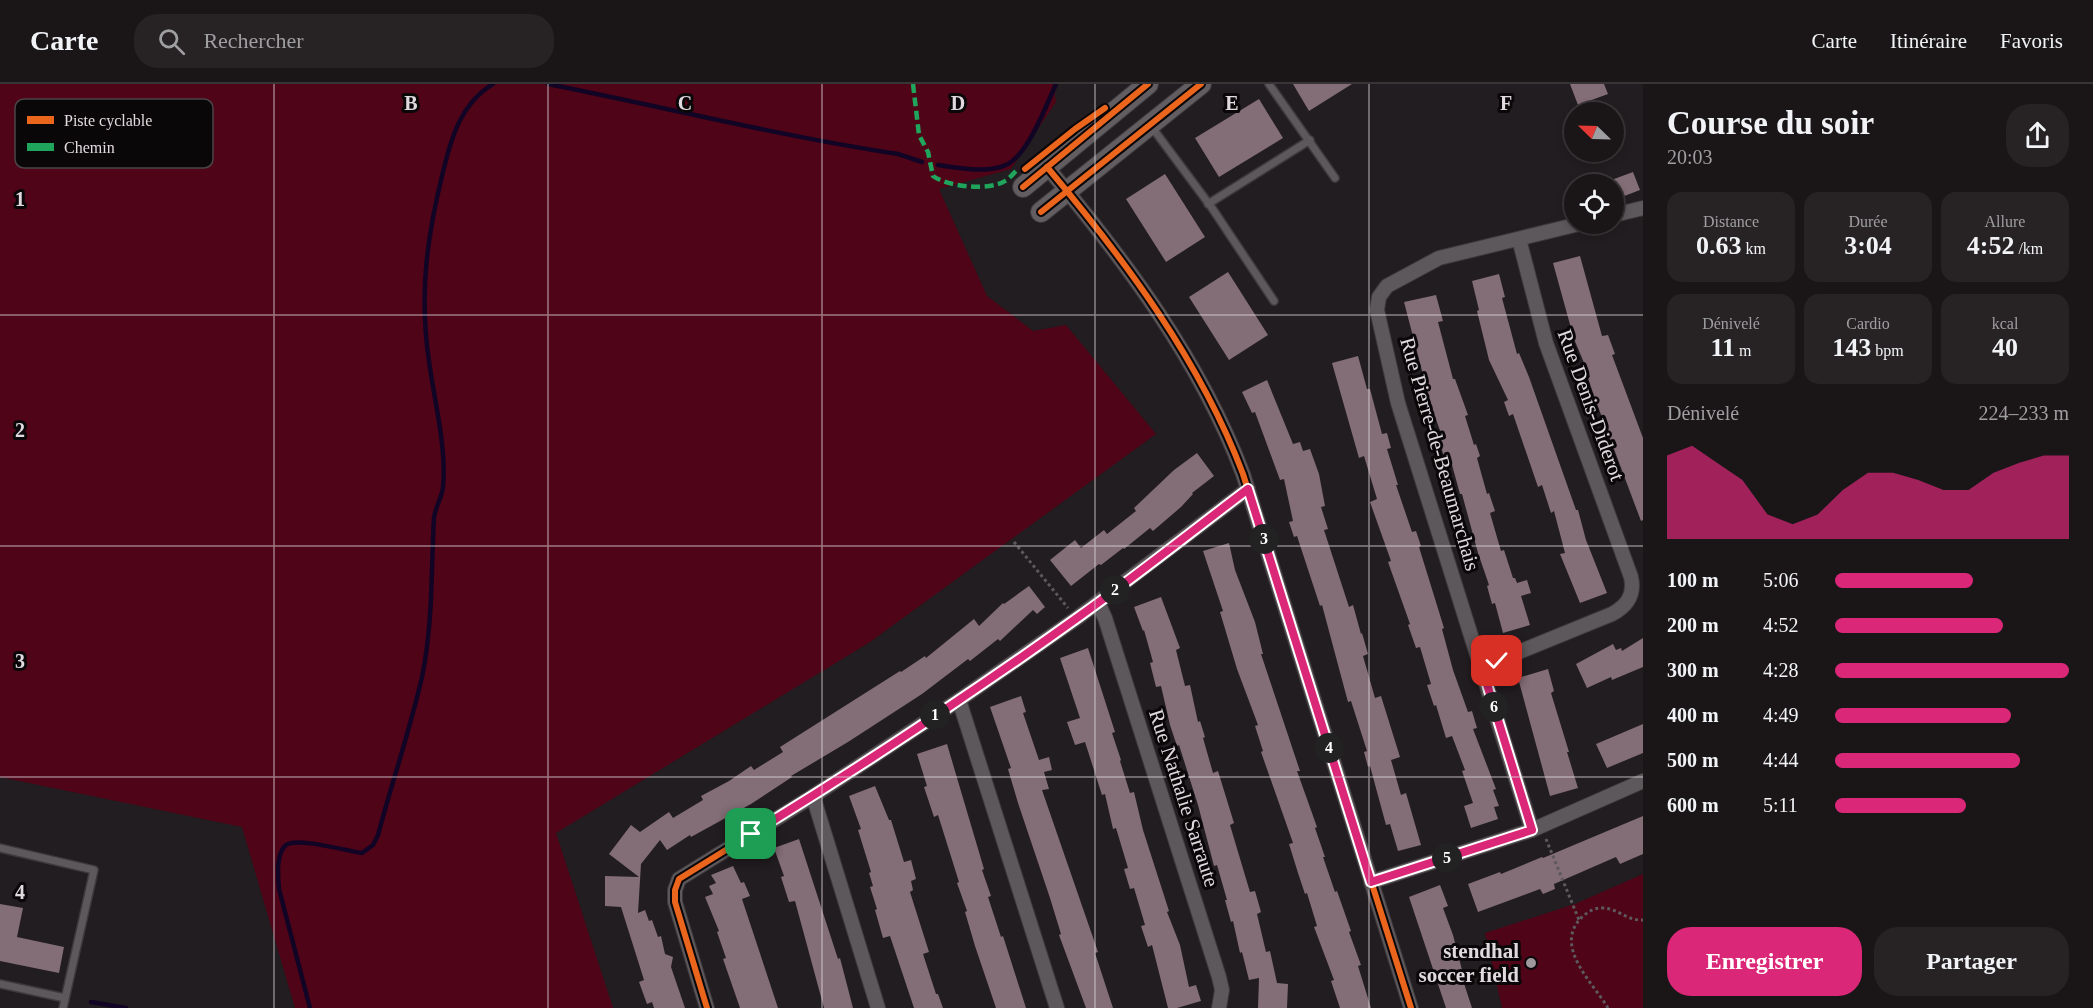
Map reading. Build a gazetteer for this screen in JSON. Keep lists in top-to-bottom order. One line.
{"streets":{"street":["Rue Denis-Diderot","Rue Pierre-de-Beaumarchais","Rue Nathalie Sarraute"]},"crossings":[["Rue Denis-Diderot","Rue Pierre-de-Beaumarchais"]],"places":["stendhal soccer field"],"legend":["Piste cyclable","Chemin"],"north":"top left","page":{"header":"Carte","search":"Rechercher","nav":["Carte","Itinéraire","Favoris"],"heading":["Course du soir","20:03"],"stats":[["Distance","0.63 km"],["Durée","3:04"],["Allure","4:52 /km"],["Dénivelé","11 m"],["Cardio","143 bpm"],["kcal","40"]],"chart":["Dénivelé","224–233 m"],"pins":["3","2","6","1","4","5"],"list":[{"name":"100 m","note":"5:06"},{"name":"200 m","note":"4:52"},{"name":"300 m","note":"4:28"},{"name":"400 m","note":"4:49"},{"name":"500 m","note":"4:44"},{"name":"600 m","note":"5:11"}],"buttons":["Enregistrer","Partager"]},"grid":{"columns":["B","C","D","E","F"],"rows":["1","2","3","4"]}}
